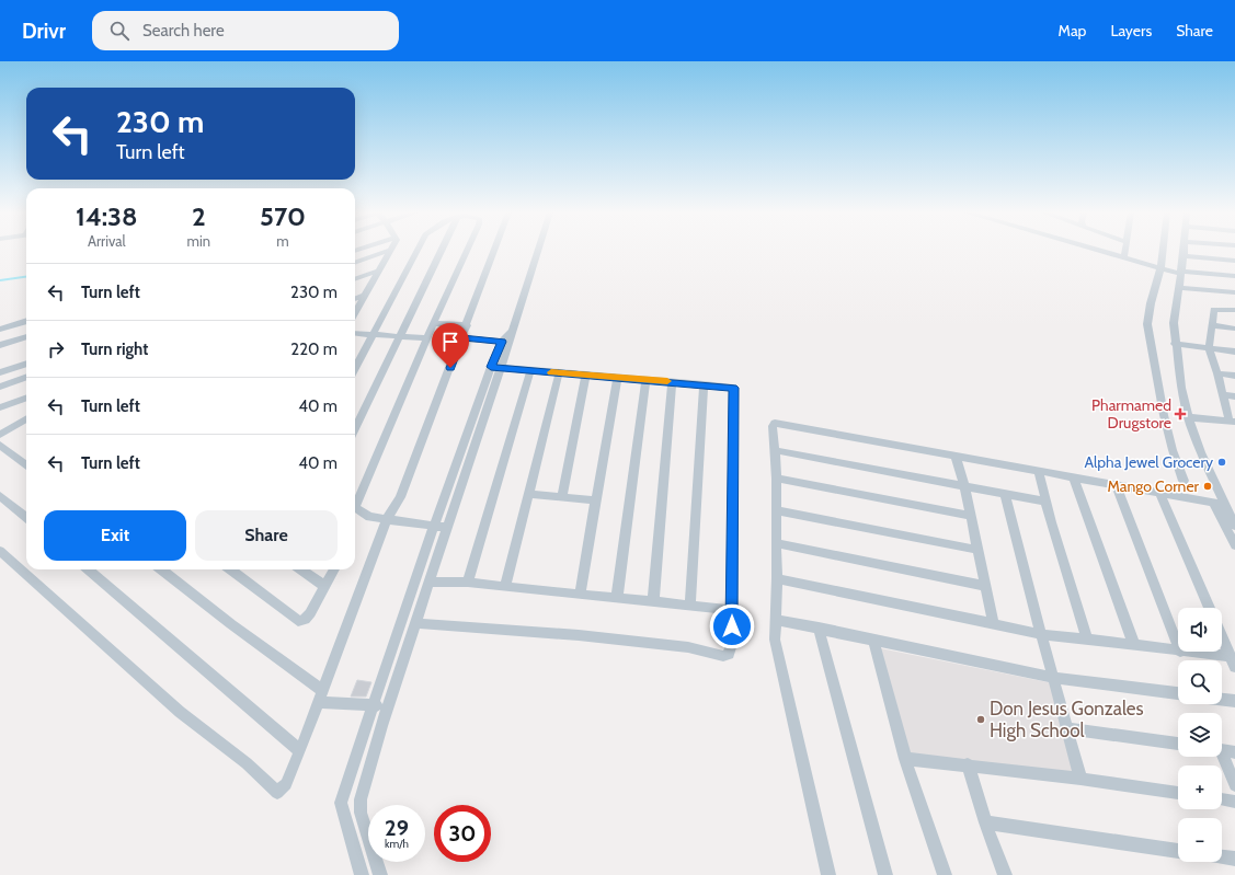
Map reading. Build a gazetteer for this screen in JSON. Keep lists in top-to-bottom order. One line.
{"places":{"health":["Pharmamed Drugstore"],"other":["Alpha Jewel Grocery","Mango Corner","Don Jesus Gonzales High School"]},"page":{"header":"Drivr","search":"Search here","nav":["Map","Layers","Share"],"turn":["230 m","Turn left"],"eta":["14:38","Arrival","2","min","570","m"],"list":[{"name":"Turn left","value":"230 m"},{"name":"Turn right","value":"220 m"},{"name":"Turn left","value":"40 m"},{"name":"Turn left","value":"40 m"}],"buttons":["Exit","Share"],"map_buttons":["+","−"],"speed":"29 km/h","limit":"30"}}
